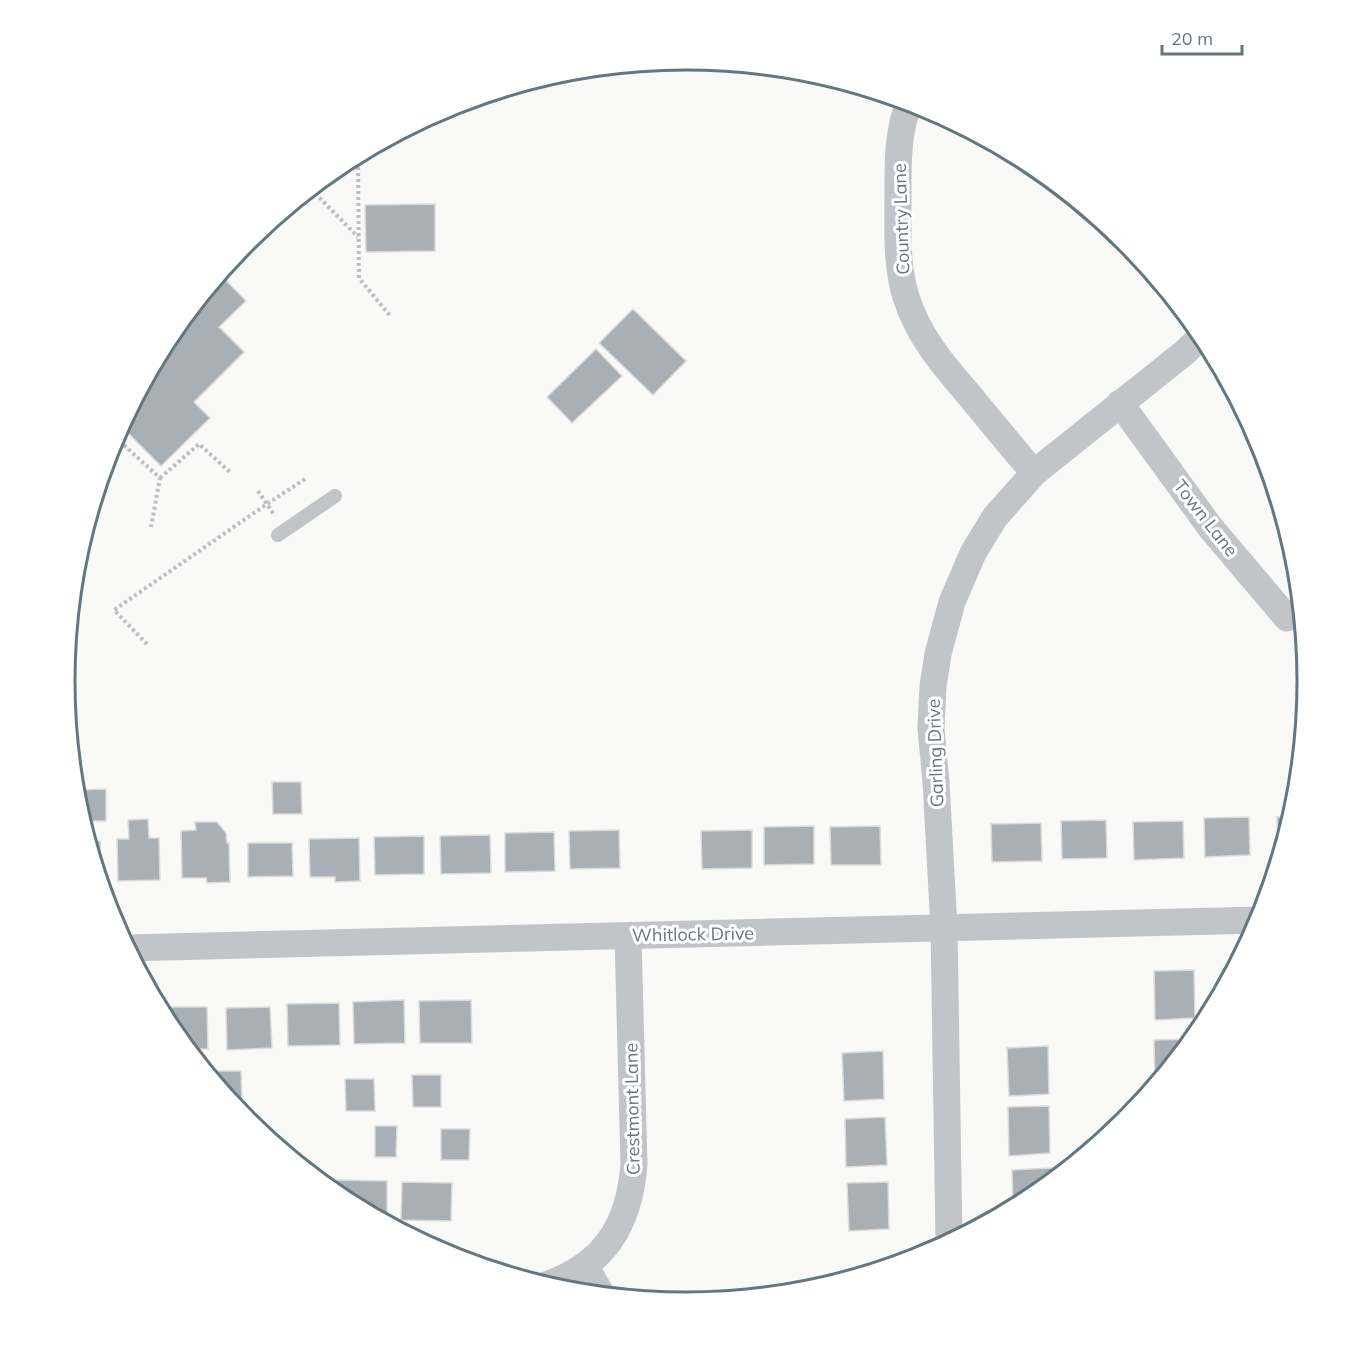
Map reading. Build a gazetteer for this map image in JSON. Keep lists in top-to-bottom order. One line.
{"streets":{"street":["Country Lane","Town Lane","Garling Drive","Whitlock Drive","Crestmont Lane"]},"crossings":[["Country Lane","Garling Drive"],["Town Lane","Garling Drive"],["Garling Drive","Whitlock Drive"],["Whitlock Drive","Crestmont Lane"]],"scale_bar":"20 m"}
